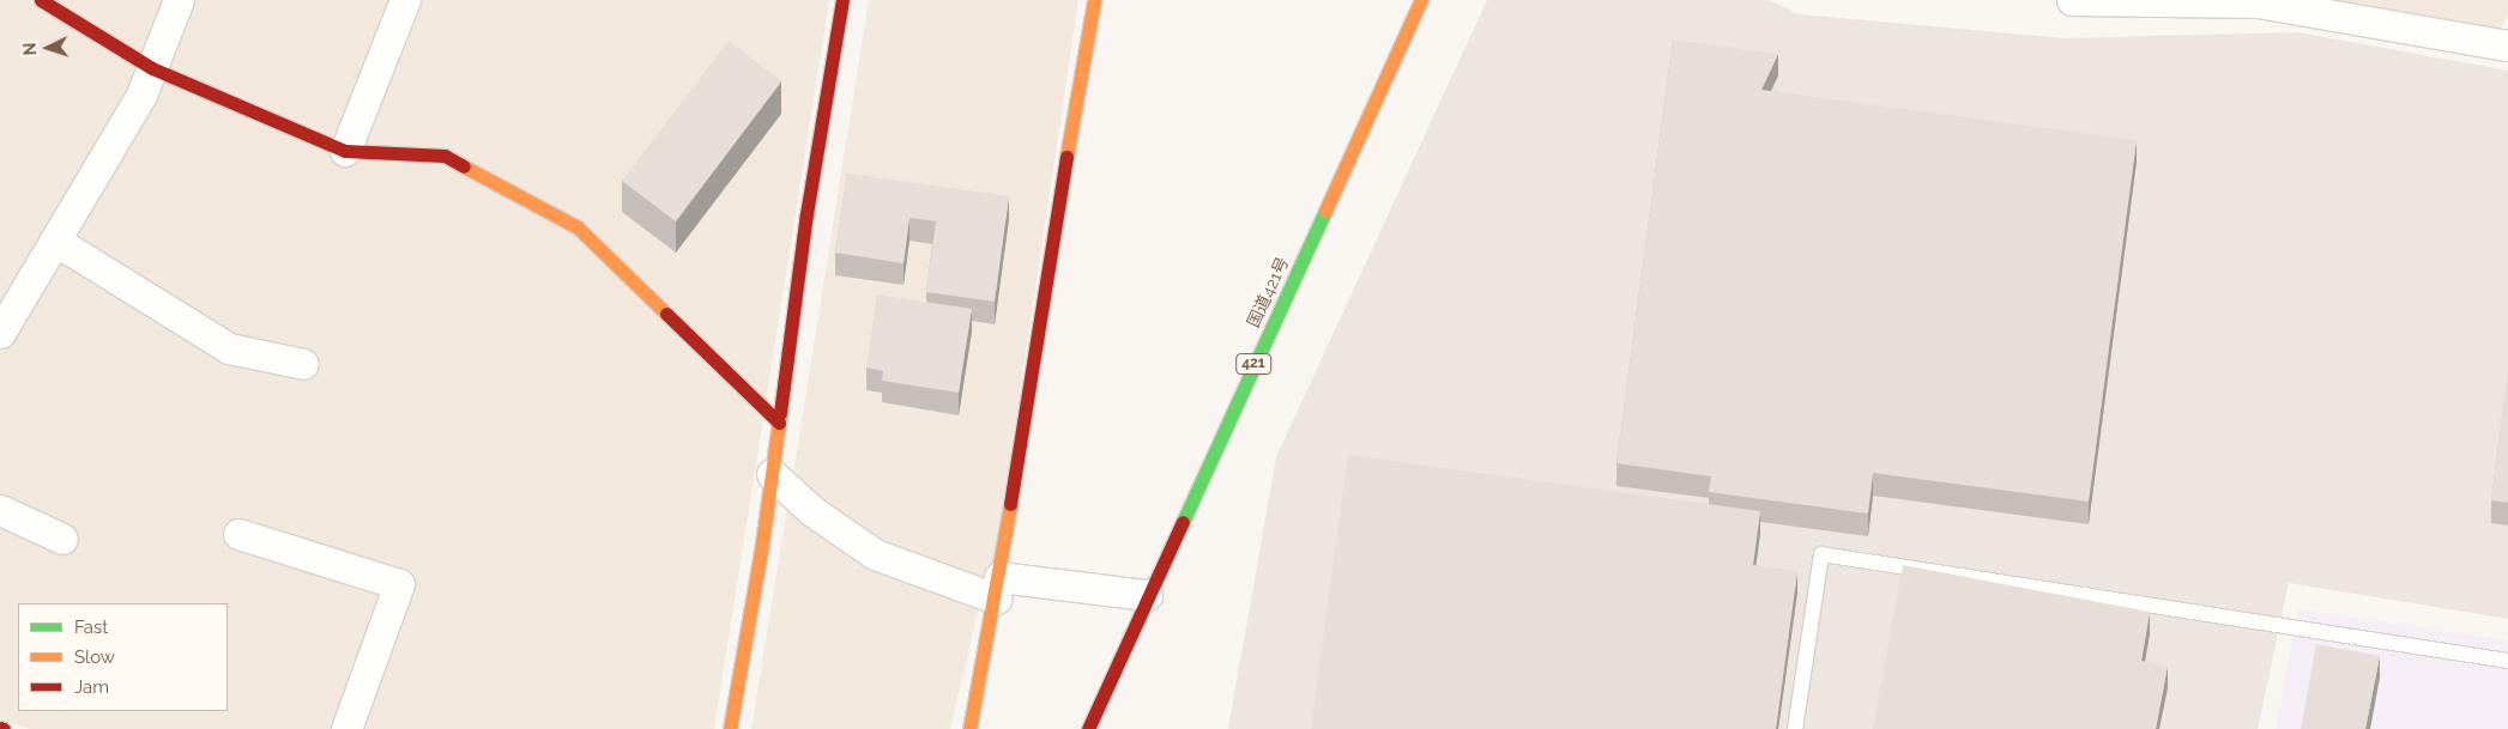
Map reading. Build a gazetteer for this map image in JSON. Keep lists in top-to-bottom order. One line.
{"streets":{"main road":["国道421号","421"]},"legend":["Fast","Slow","Jam"],"north":"left"}
